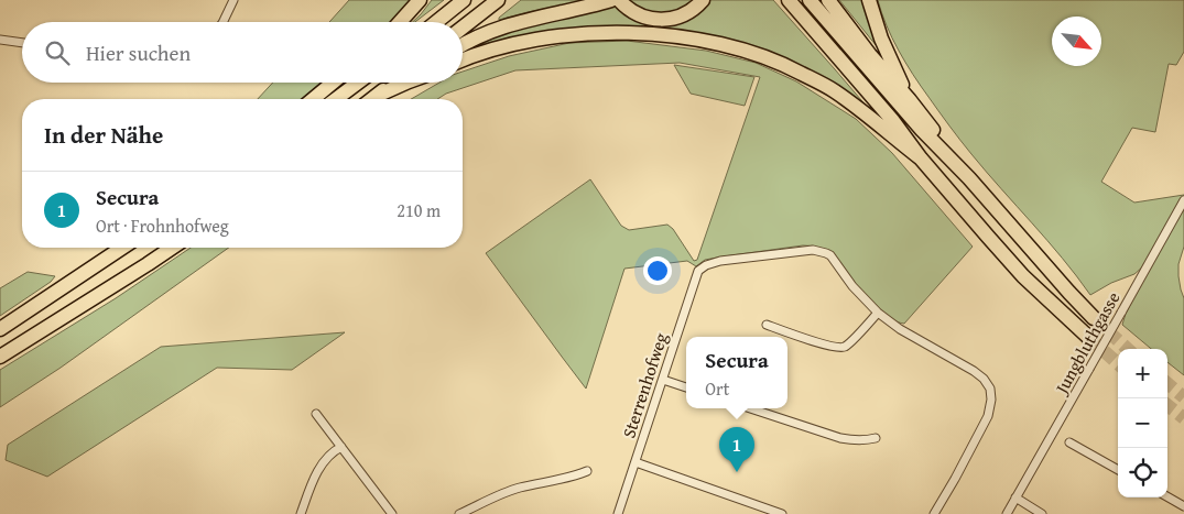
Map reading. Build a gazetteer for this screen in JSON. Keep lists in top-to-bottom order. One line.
{"streets":{"street":["Jungbluthgasse","Sterrenhofweg"]},"north":"bottom right","page":{"search":"Hier suchen","heading":"In der Nähe","list":[{"mark":"1","name":"Secura","note":"Ort · Frohnhofweg","value":"210 m"}],"popup":["Secura","Ort"],"map_buttons":["+","−"],"pins":"1"}}
